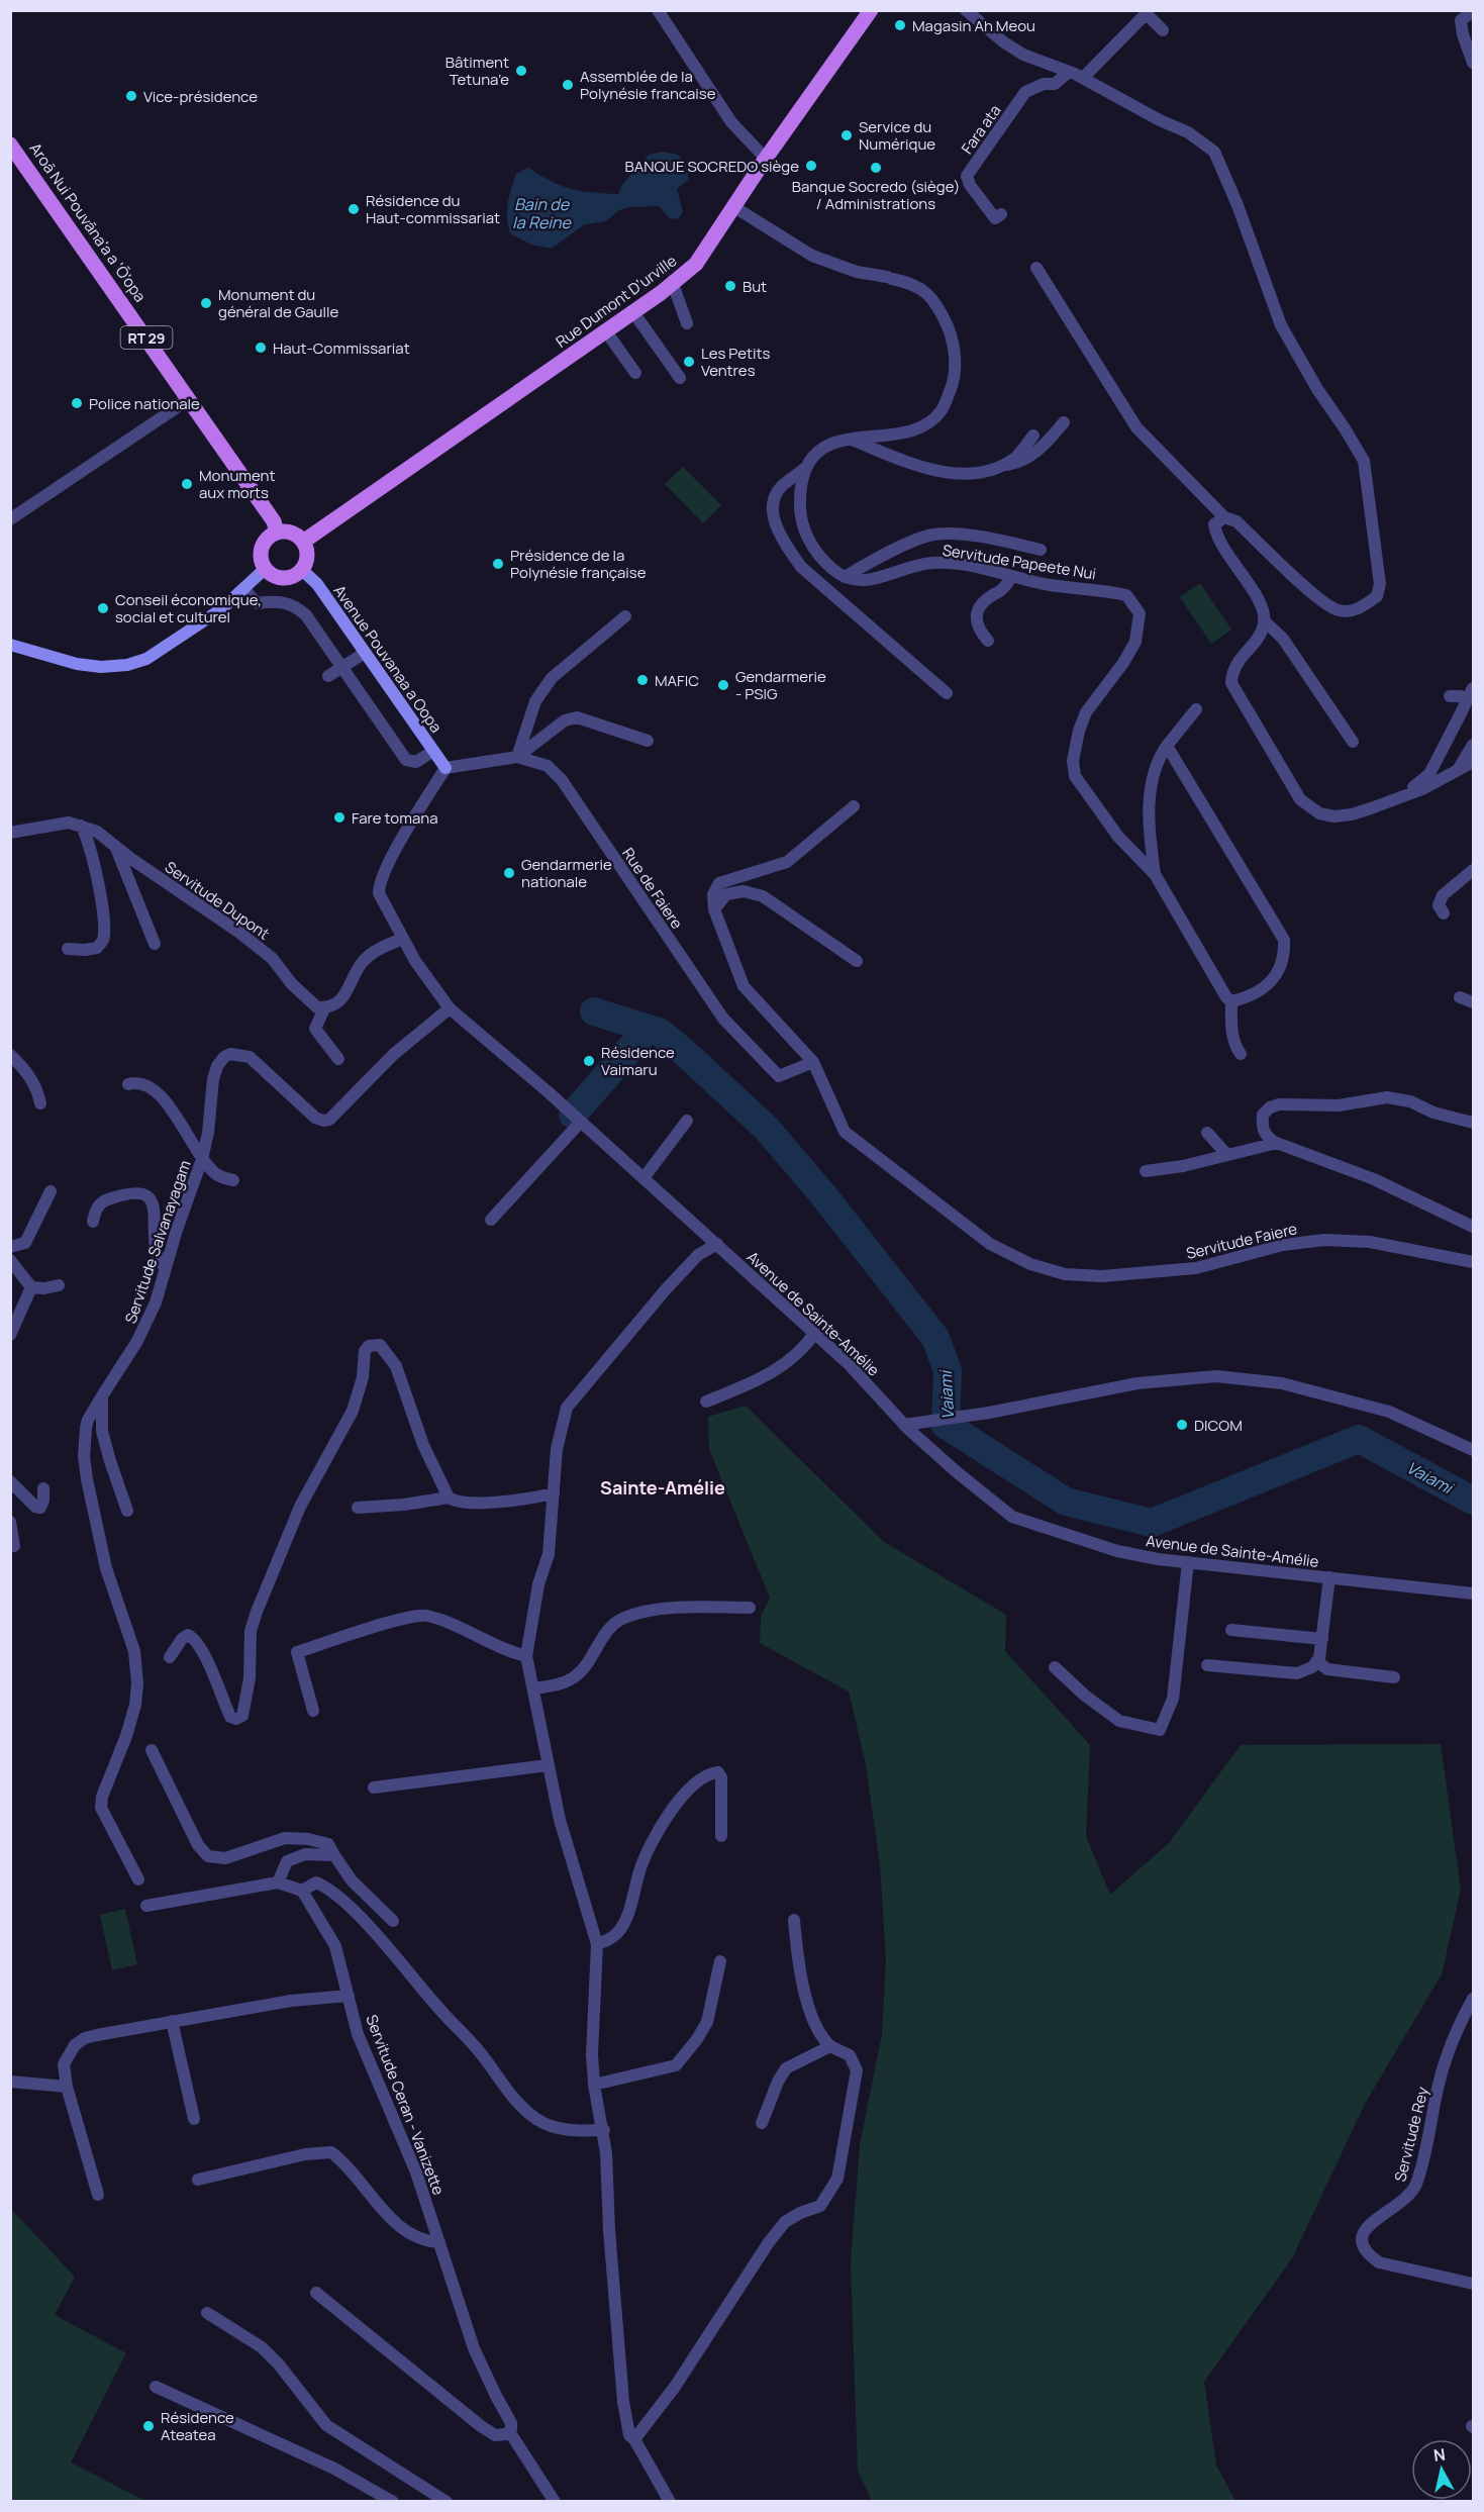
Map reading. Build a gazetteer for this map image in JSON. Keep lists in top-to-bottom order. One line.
{"streets":{"main road":["Aroā Nui Pouvāna'a a 'Ō'opa","Rue Dumont D'urville","RT 29","Avenue Pouvanaa a Oopa"],"street":["Fara ata","Servitude Papeete Nui","Rue de Faiere","Servitude Dupont","Servitude Faiere","Servitude Salvanayagam","Avenue de Sainte-Amélie","Servitude Ceran - Vanizette","Servitude Rey"]},"crossings":[["Aroā Nui Pouvāna'a a 'Ō'opa","Rue Dumont D'urville"],["Aroā Nui Pouvāna'a a 'Ō'opa","Avenue Pouvanaa a Oopa"],["Rue Dumont D'urville","Avenue Pouvanaa a Oopa"],["Avenue Pouvanaa a Oopa","Rue de Faiere"],["Avenue Pouvanaa a Oopa","Avenue de Sainte-Amélie"],["Rue de Faiere","Servitude Faiere"],["Rue de Faiere","Avenue de Sainte-Amélie"],["Servitude Salvanayagam","Avenue de Sainte-Amélie"]],"districts":["Sainte-Amélie"],"water":["Bain de la Reine","Vaiami"],"places":["Magasin Ah Meou","Bâtiment Tetuna’e","Assemblée de la Polynésie francaise","Vice-présidence","Service du Numérique","BANQUE SOCREDO siège","Banque Socredo (siège) / Administrations","Résidence du Haut-commissariat","But","Monument du général de Gaulle","Haut-Commissariat","Les Petits Ventres","Police nationale","Monument aux morts","Présidence de la Polynésie française","Conseil économique, social et culturel","MAFIC","Gendarmerie - PSIG","Fare tomana","Gendarmerie nationale","Résidence Vaimaru","DICOM","Résidence Ateatea"],"north":"top"}
